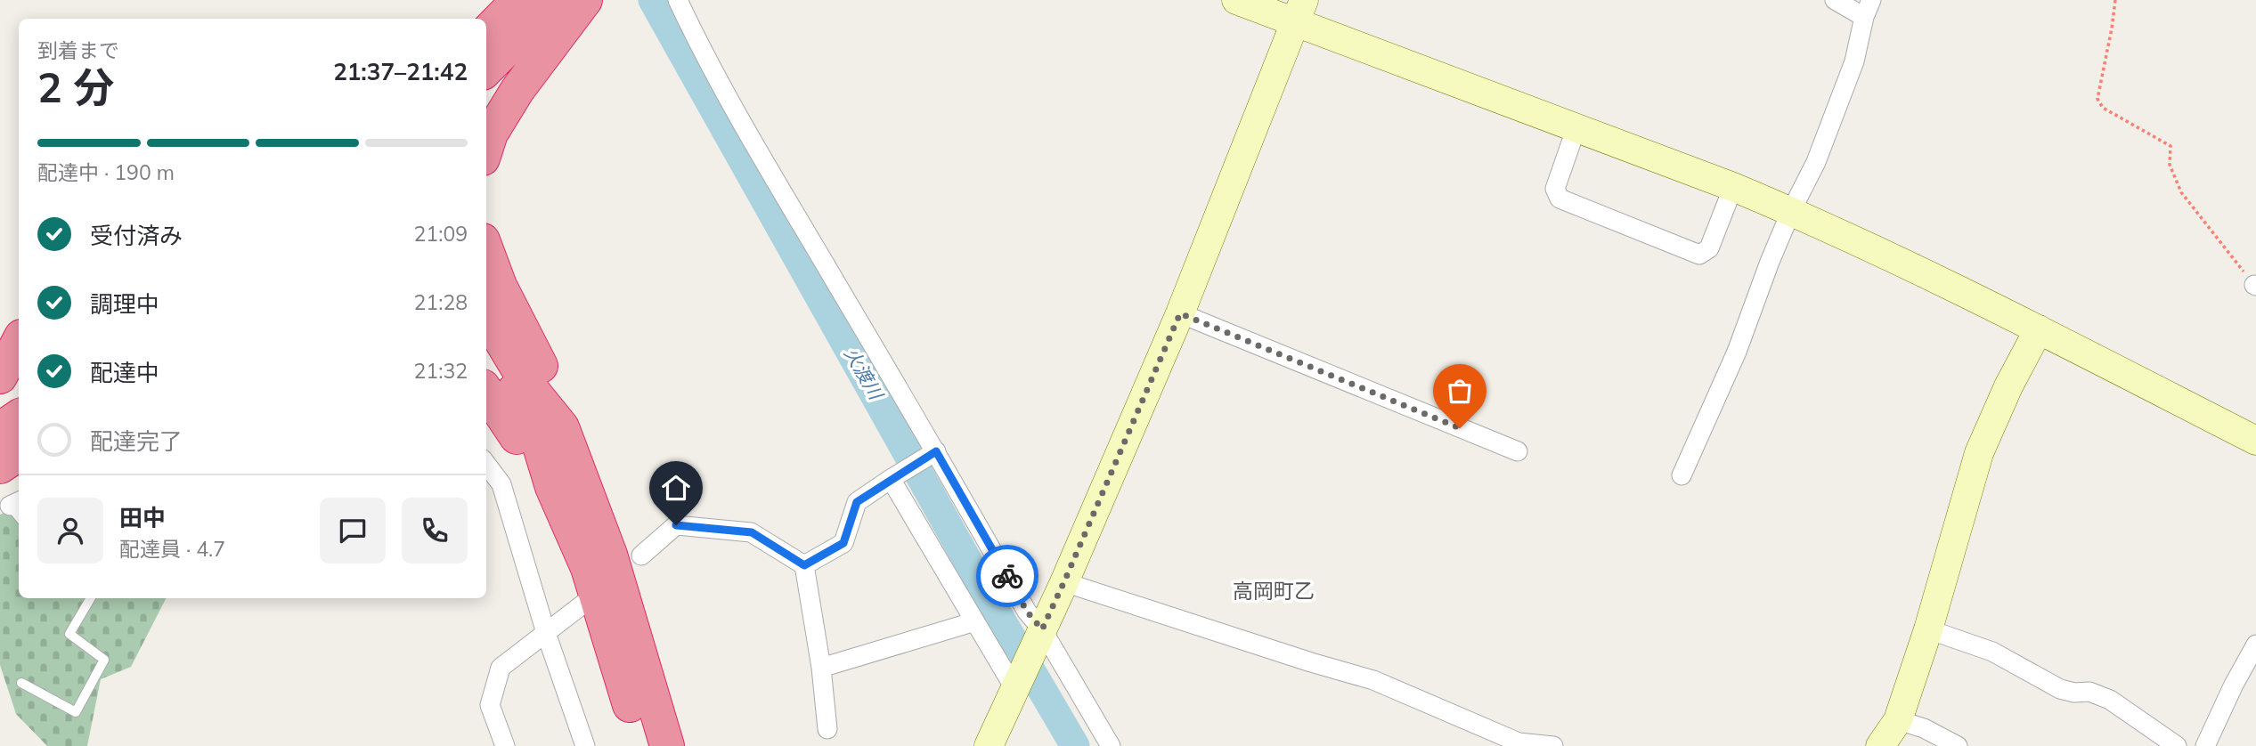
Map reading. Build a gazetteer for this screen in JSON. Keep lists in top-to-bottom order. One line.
{"districts":["高岡町乙"],"water":["火渡川"],"page":{"heading":["2 分","到着まで","21:37–21:42"],"panel":["田中","配達員 · 4.7"],"bar":"配達中 · 190 m","list":[["受付済み","21:09"],["調理中","21:28"],["配達中","21:32"],"配達完了"]}}
